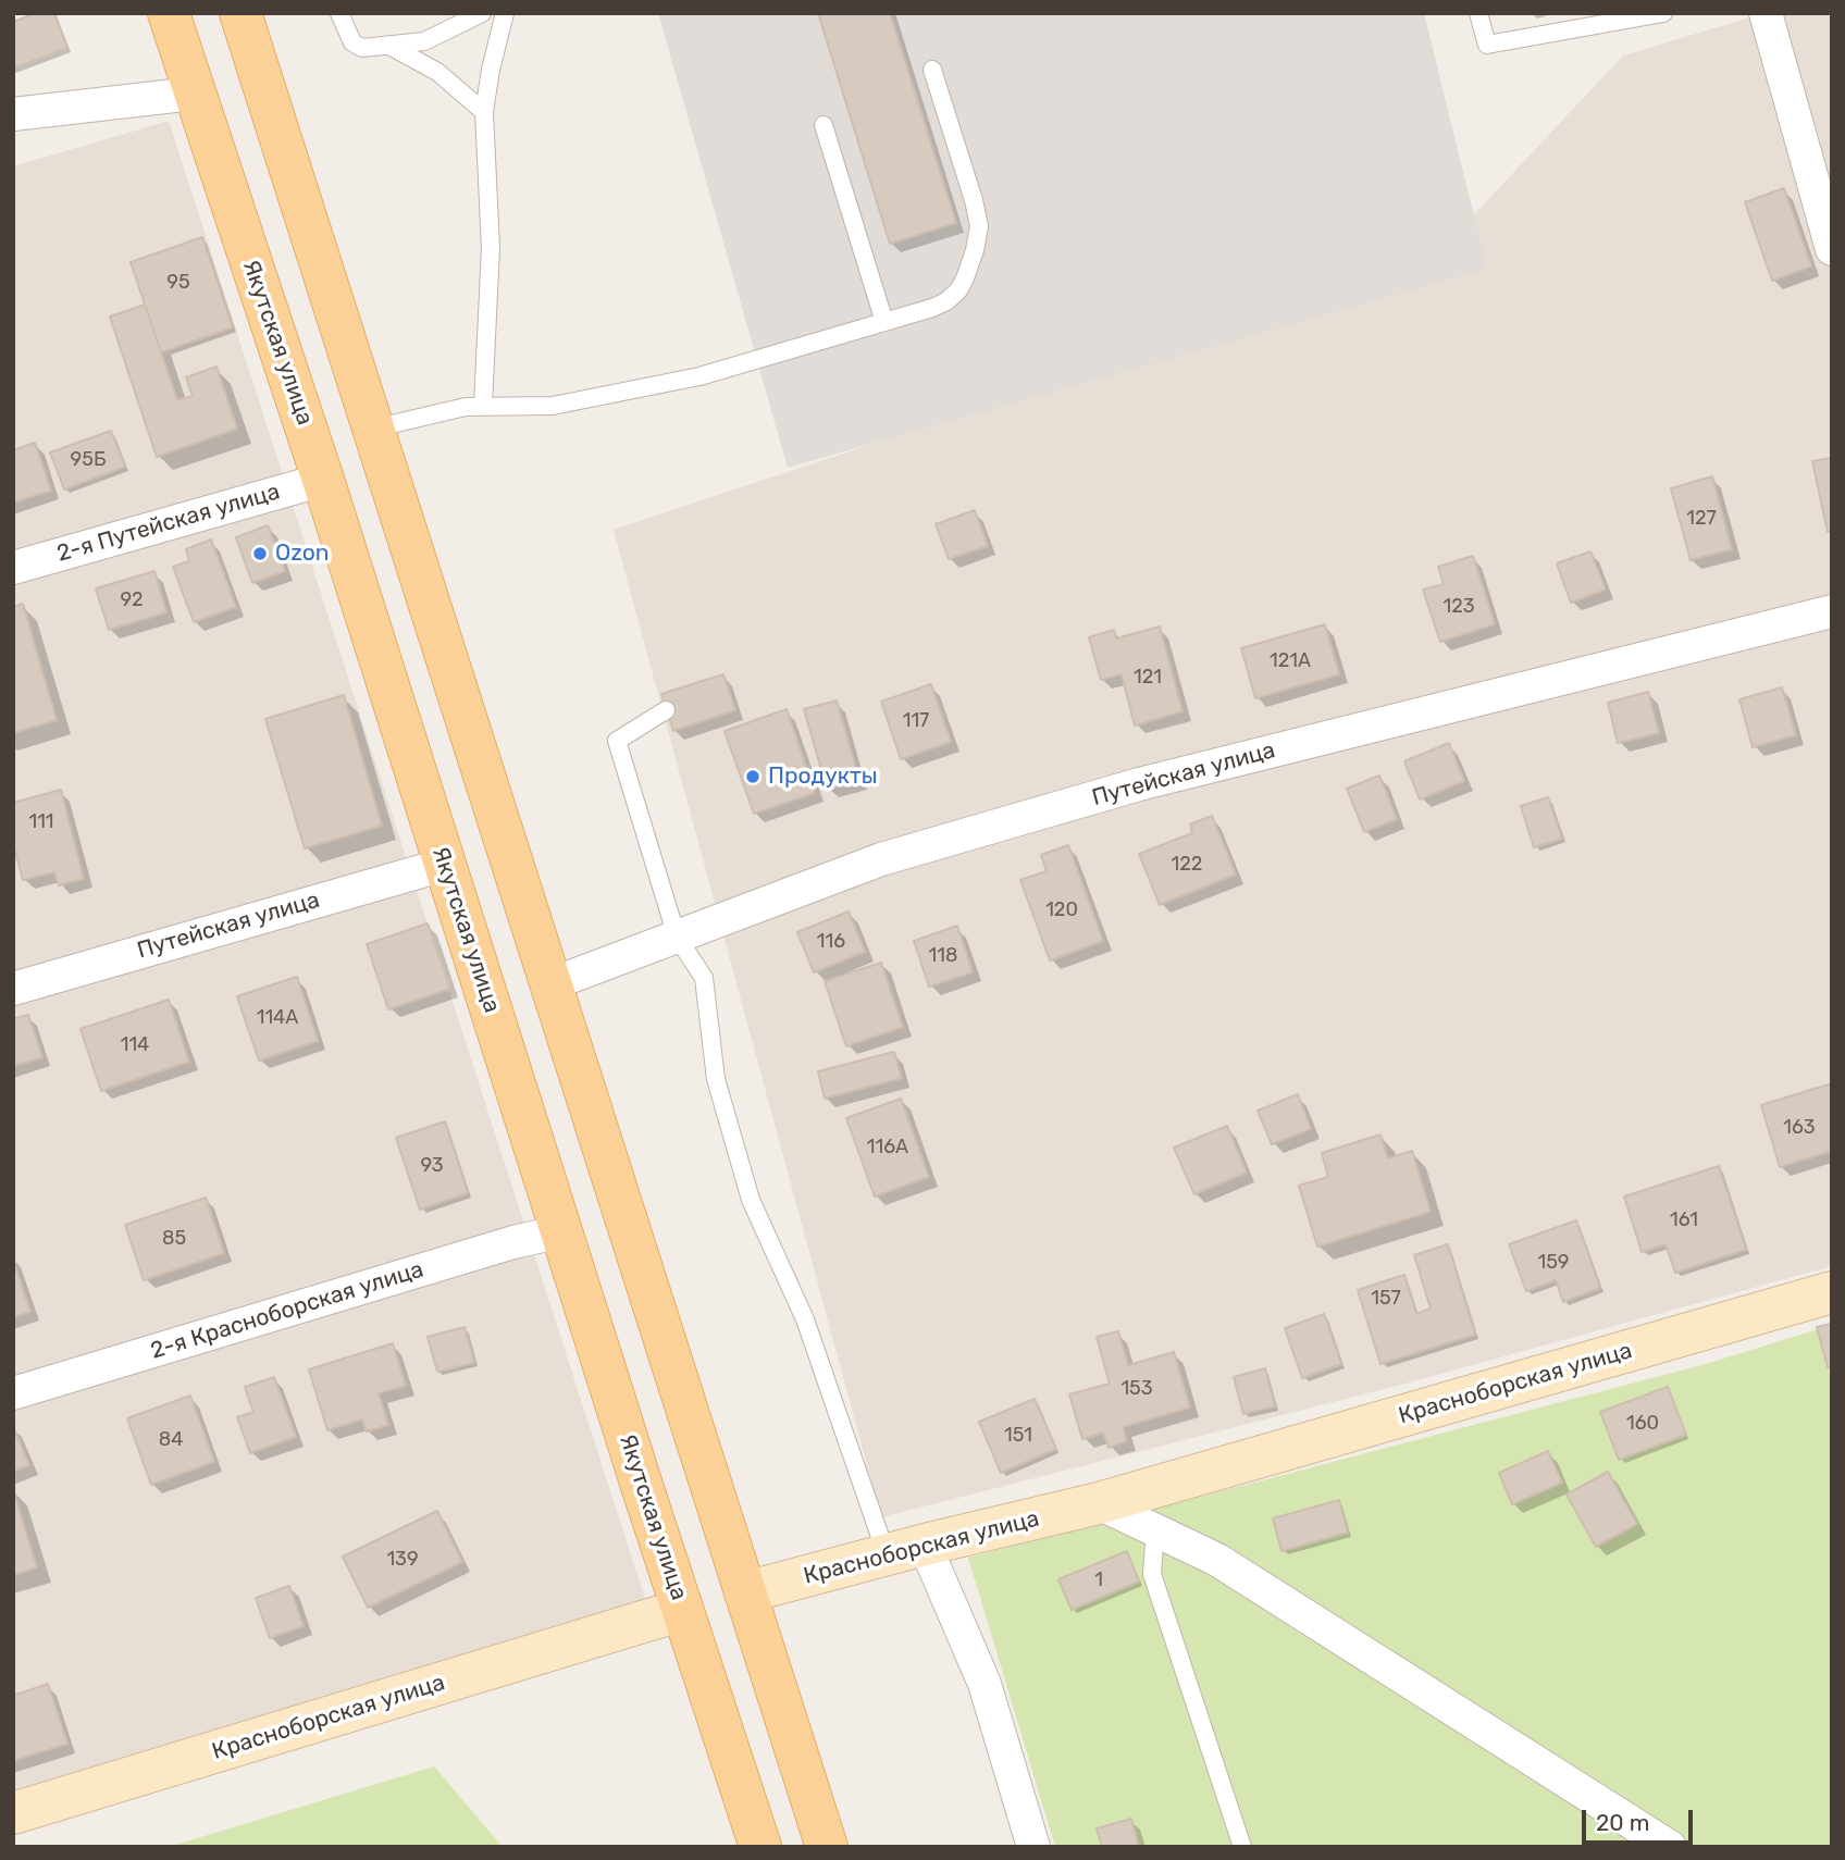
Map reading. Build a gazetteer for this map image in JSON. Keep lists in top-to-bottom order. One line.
{"streets":{"main road":["Якутская улица","Красноборская улица"],"street":["2-я Путейская улица","Путейская улица","2-я Красноборская улица"]},"crossings":[["Якутская улица","2-я Путейская улица"],["Якутская улица","Путейская улица"],["Якутская улица","2-я Красноборская улица"],["Якутская улица","Красноборская улица"]],"places":["Ozon","Продукты"],"house_numbers":["95","95Б","127","92","123","121А","121","117","111","122","120","116","118","114А","114","163","116А","93","161","85","159","157","153","160","151","84","139","1"],"scale_bar":"20 m"}
